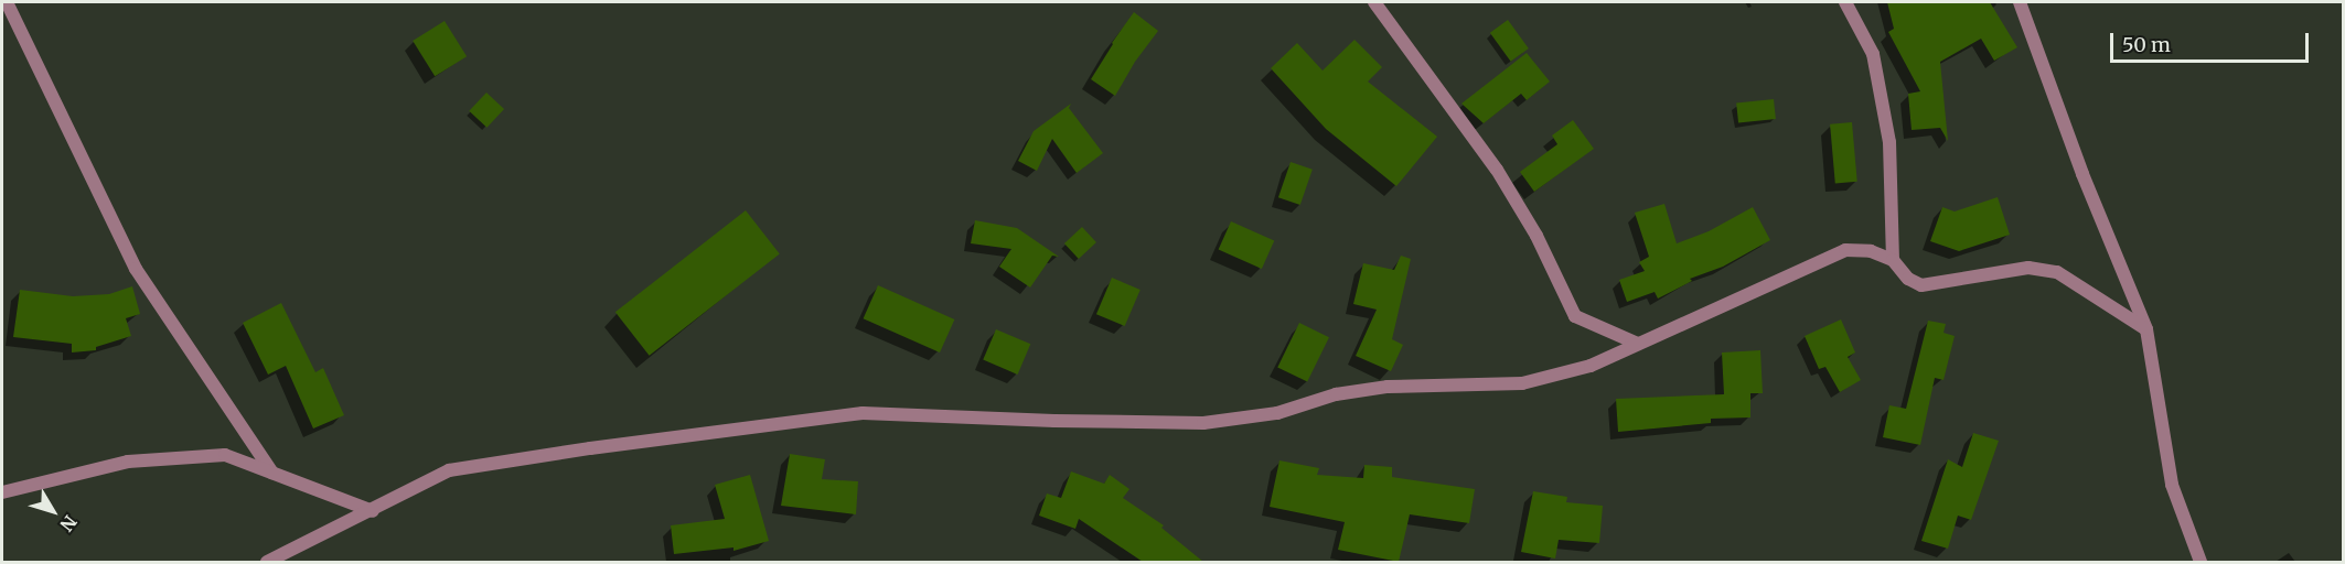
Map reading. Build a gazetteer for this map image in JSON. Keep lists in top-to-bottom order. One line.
{"scale_bar":"50 m","north":"bottom right"}
